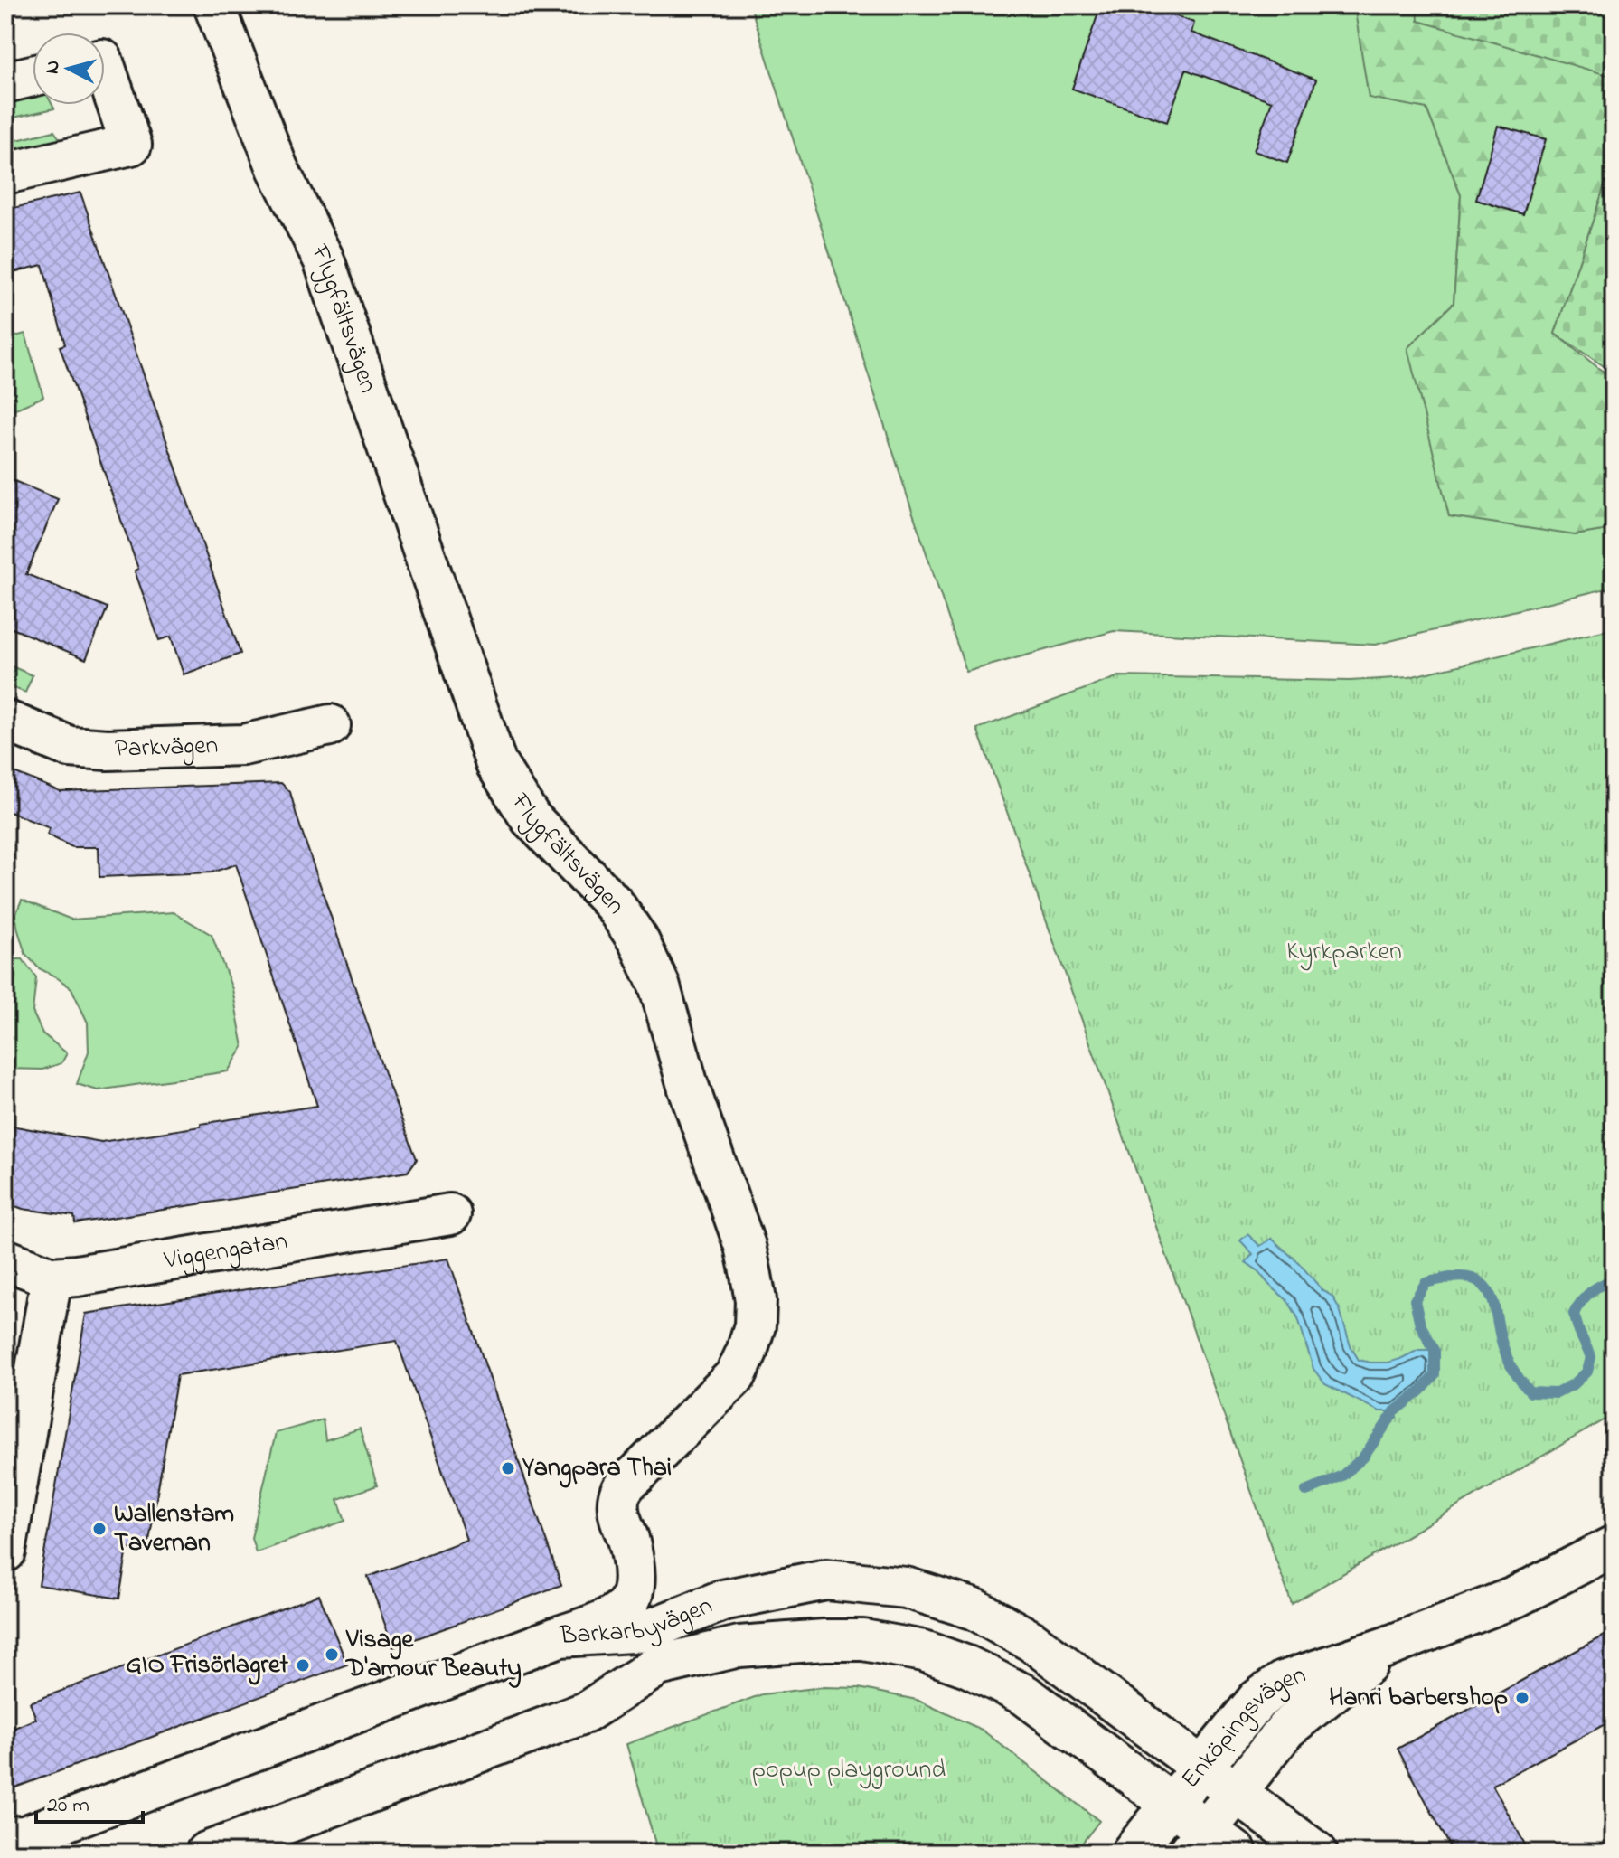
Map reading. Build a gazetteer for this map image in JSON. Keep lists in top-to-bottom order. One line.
{"streets":{"street":["Flygfältsvägen","Parkvägen","Viggengatan","Barkarbyvägen","Enköpingsvägen"]},"crossings":[["Flygfältsvägen","Barkarbyvägen"],["Barkarbyvägen","Enköpingsvägen"]],"parks":["Kyrkparken","popup playground"],"places":["Yangpara Thai","Wallenstam Tavernan","Visage D'amour Beauty","GIO Frisörlagret","Hanri barbershop"],"scale_bar":"20 m","north":"left"}
